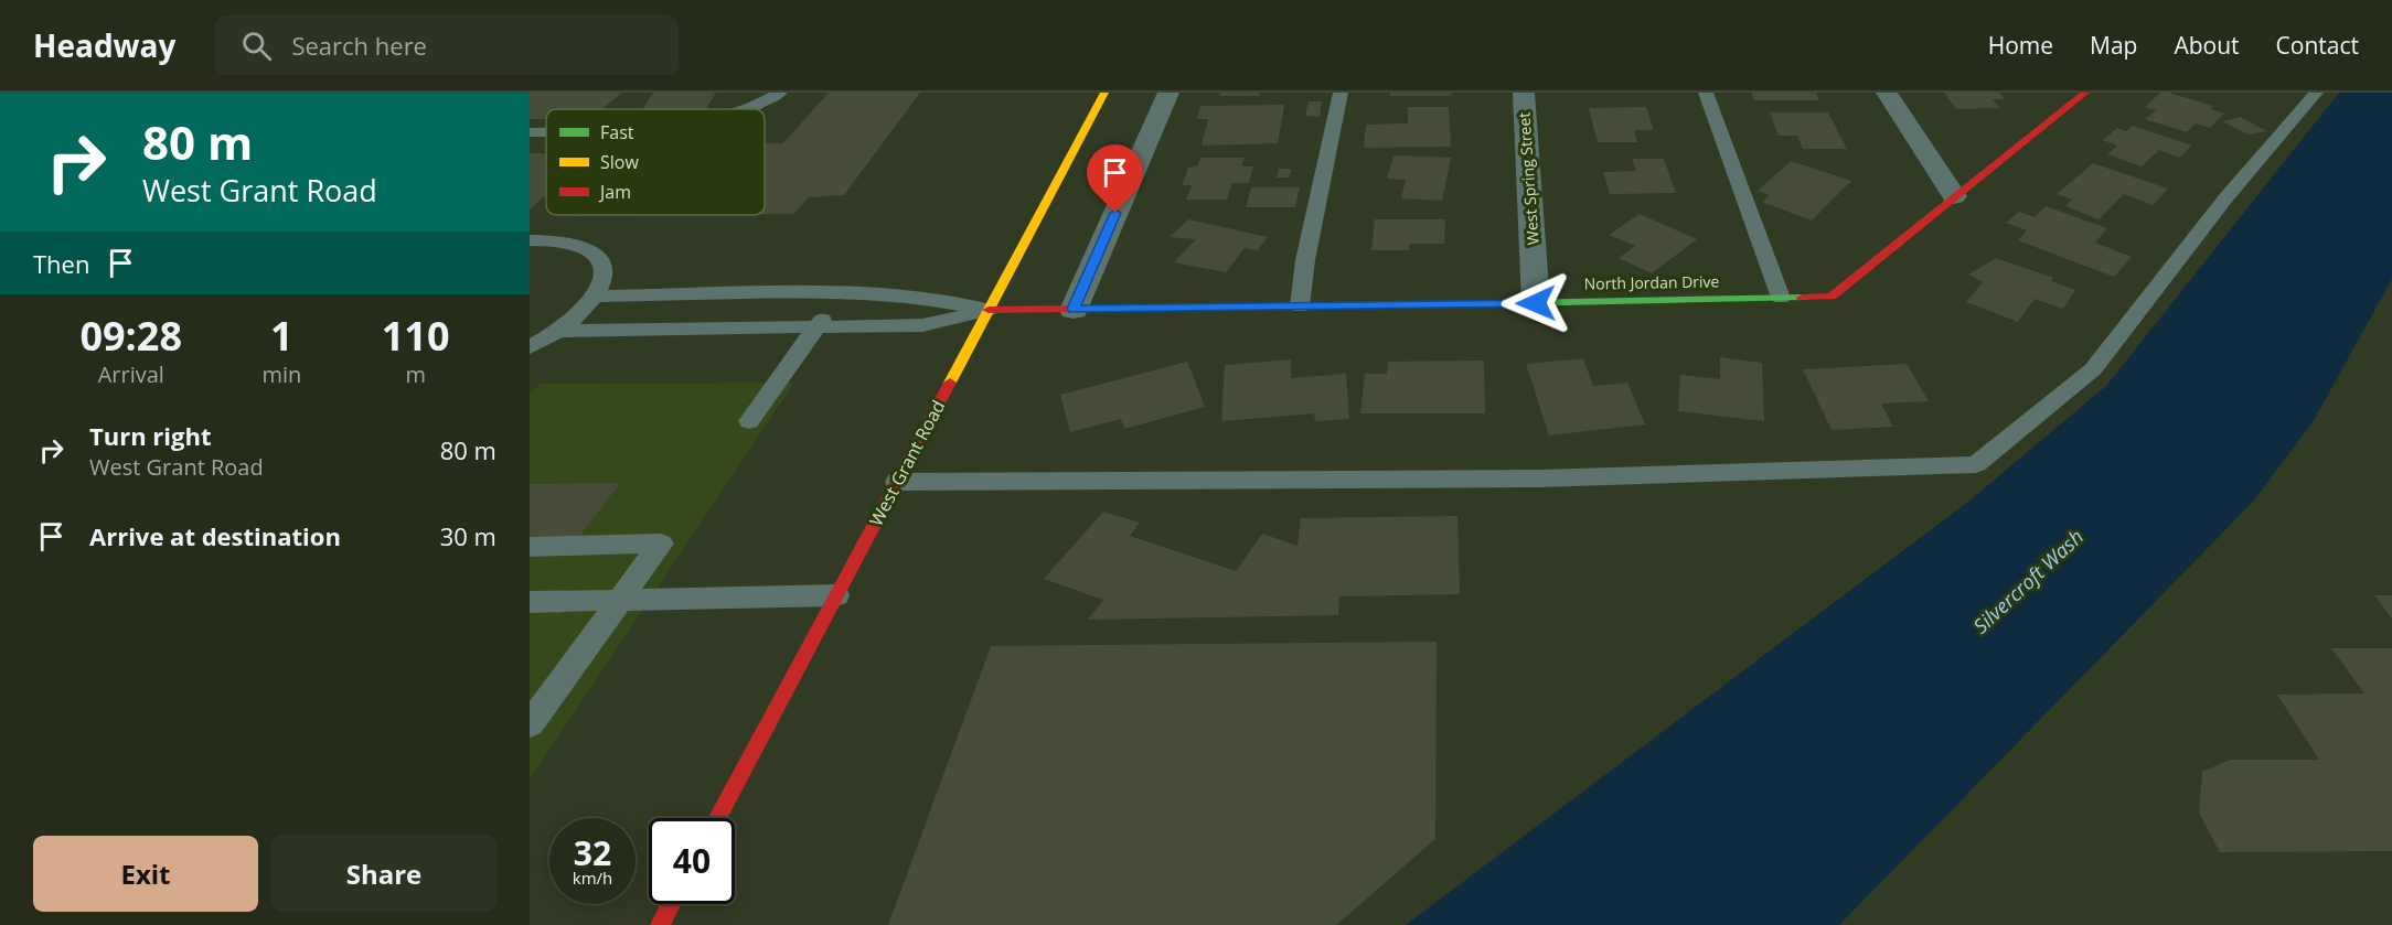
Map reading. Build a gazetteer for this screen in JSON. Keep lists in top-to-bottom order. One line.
{"streets":{"street":["West Spring Street","North Jordan Drive","West Grant Road"]},"crossings":[["West Spring Street","North Jordan Drive"],["North Jordan Drive","West Grant Road"]],"water":["Silvercroft Wash"],"legend":["Fast","Slow","Jam"],"page":{"header":"Headway","search":"Search here","nav":["Home","Map","About","Contact"],"turn":["80 m","West Grant Road"],"then":"Then","eta":["09:28","Arrival","1","min","110","m"],"list":[{"name":"Turn right","note":"West Grant Road","value":"80 m"},{"name":"Arrive at destination","value":"30 m"}],"speed":"32 km/h","limit":"40","buttons":["Exit","Share"]}}
